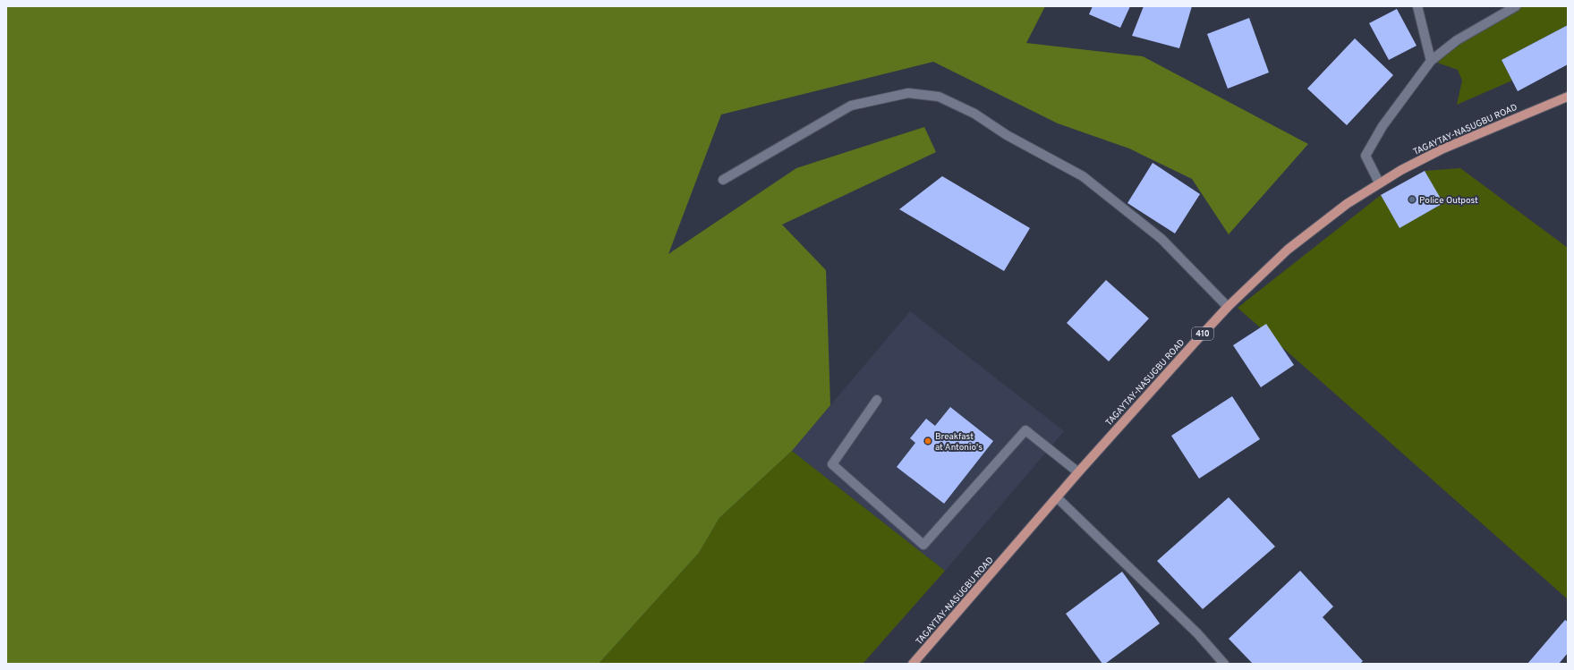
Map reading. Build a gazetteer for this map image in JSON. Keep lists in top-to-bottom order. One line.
{"streets":{"main road":["TAGAYTAY-NASUGBU ROAD","410"]},"places":["Police Outpost","Breakfast at Antonio's"]}
